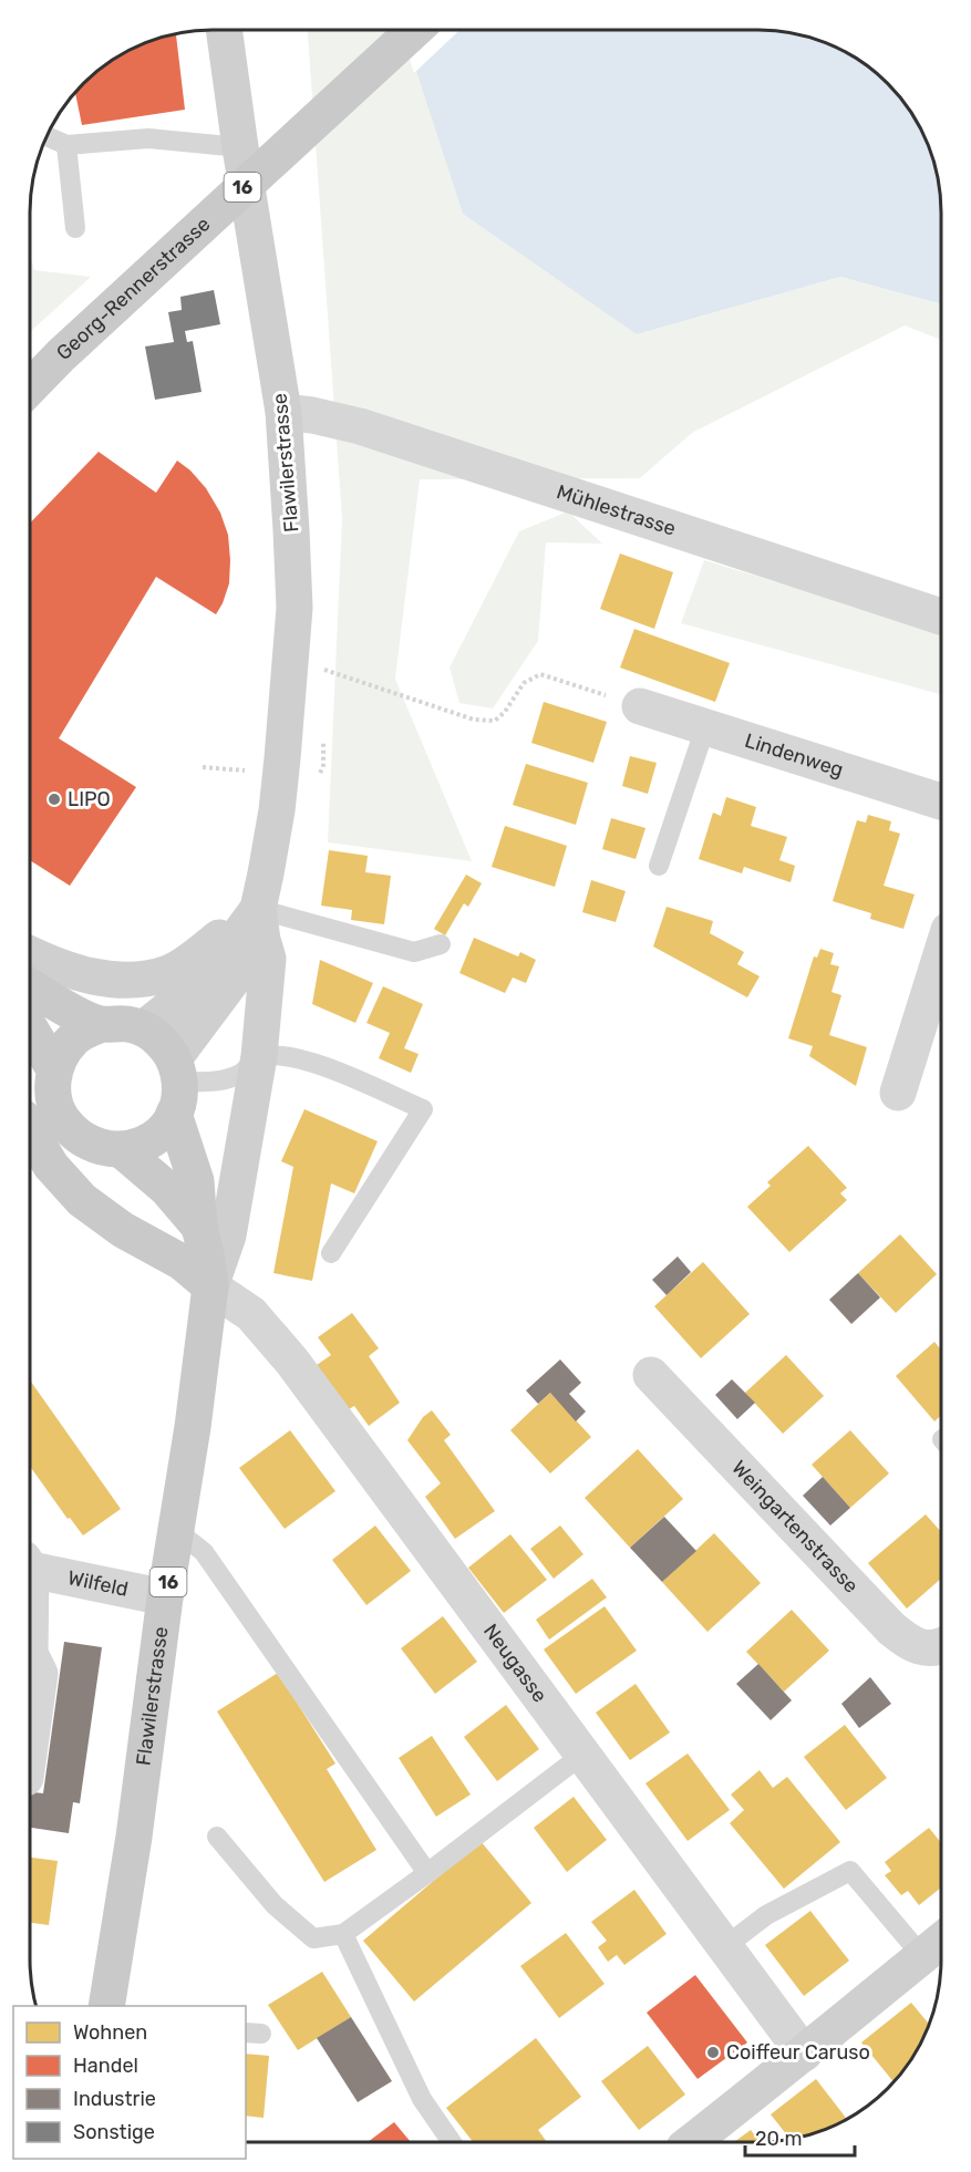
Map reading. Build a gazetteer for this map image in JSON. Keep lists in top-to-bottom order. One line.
{"streets":{"main road":["16","Georg-Rennerstrasse","Flawilerstrasse"],"street":["Mühlestrasse","Lindenweg","Weingartenstrasse","Wilfeld","Neugasse"]},"crossings":[["Flawilerstrasse","Mühlestrasse"],["Flawilerstrasse","Wilfeld"],["Flawilerstrasse","Neugasse"]],"places":["LIPO","Coiffeur Caruso"],"legend":["Wohnen","Handel","Industrie","Sonstige"],"scale_bar":"20 m"}
